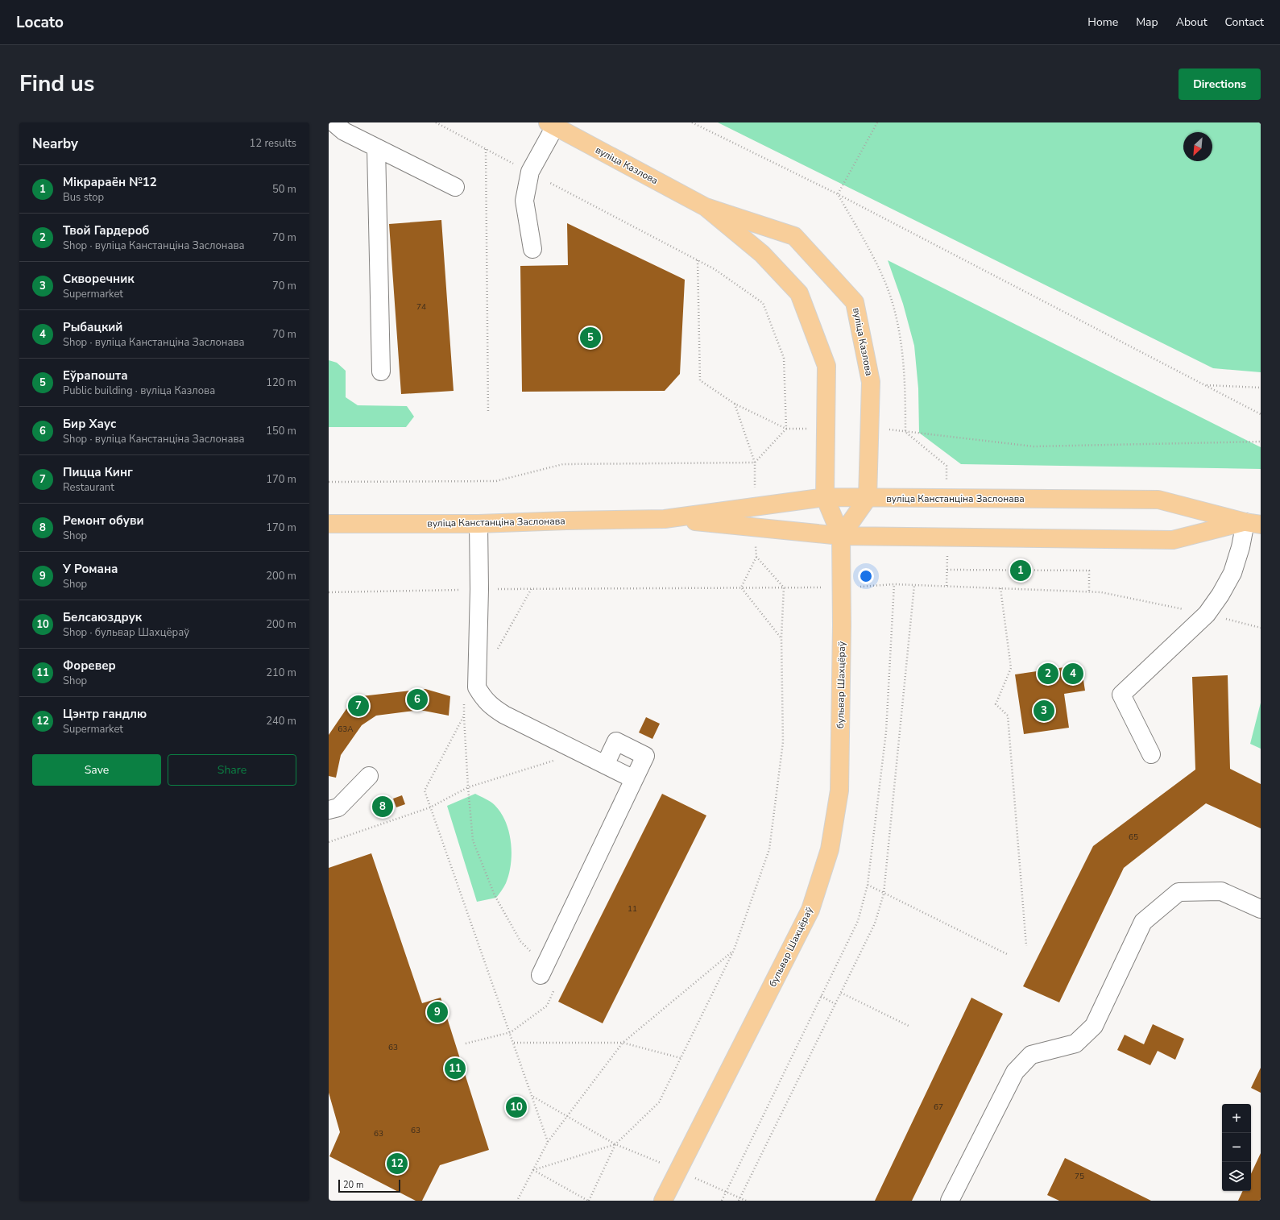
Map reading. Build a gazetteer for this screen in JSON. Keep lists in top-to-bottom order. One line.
{"streets":{"main road":["вуліца Казлова","вуліца Канстанціна Заслонава","бульвар Шахцёраў"]},"crossings":[["вуліца Казлова","вуліца Канстанціна Заслонава"],["вуліца Канстанціна Заслонава","бульвар Шахцёраў"]],"house_numbers":["74","63А","65","11","63","67","63","63","75"],"scale_bar":"20 m","north":"bottom left","page":{"header":"Locato","nav":["Home","Map","About","Contact"],"title":"Find us","buttons":["Directions",["Save","Share"]],"heading":["Nearby","12 results"],"list":[{"mark":"1","name":"Мікрараён №12","note":"Bus stop","value":"50 m"},{"mark":"2","name":"Твой Гардероб","note":"Shop · вуліца Канстанціна Заслонава","value":"70 m"},{"mark":"3","name":"Скворечник","note":"Supermarket","value":"70 m"},{"mark":"4","name":"Рыбацкий","note":"Shop · вуліца Канстанціна Заслонава","value":"70 m"},{"mark":"5","name":"Еўрапошта","note":"Public building · вуліца Казлова","value":"120 m"},{"mark":"6","name":"Бир Хаус","note":"Shop · вуліца Канстанціна Заслонава","value":"150 m"},{"mark":"7","name":"Пицца Кинг","note":"Restaurant","value":"170 m"},{"mark":"8","name":"Ремонт обуви","note":"Shop","value":"170 m"},{"mark":"9","name":"У Романа","note":"Shop","value":"200 m"},{"mark":"10","name":"Белсаюздрук","note":"Shop · бульвар Шахцёраў","value":"200 m"},{"mark":"11","name":"Форевер","note":"Shop","value":"210 m"},{"mark":"12","name":"Цэнтр гандлю","note":"Supermarket","value":"240 m"}],"pins":["5","1","2","4","6","7","3","8","9","11","10","12"],"map_buttons":["+","−"],"scale":"20 m"}}
